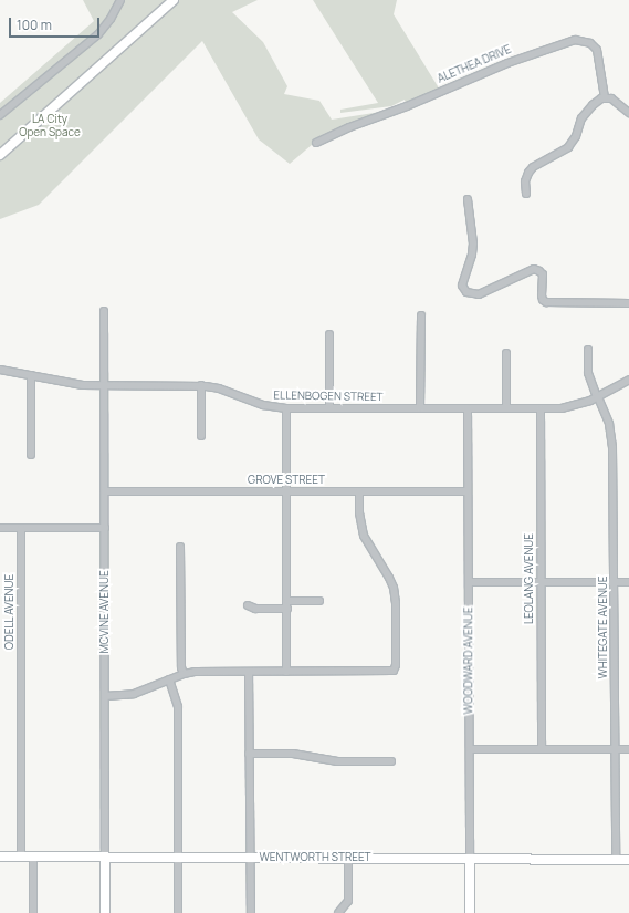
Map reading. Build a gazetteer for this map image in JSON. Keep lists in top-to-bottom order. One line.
{"streets":{"street":["ALETHEA DRIVE","ELLENBOGEN STREET","GROVE STREET","LEOLANG AVENUE","ODELL AVENUE","MCVINE AVENUE","WHITEGATE AVENUE","WOODWARD AVENUE","WENTWORTH STREET"]},"crossings":[["ELLENBOGEN STREET","LEOLANG AVENUE"],["ELLENBOGEN STREET","MCVINE AVENUE"],["ELLENBOGEN STREET","WHITEGATE AVENUE"],["ELLENBOGEN STREET","WOODWARD AVENUE"],["GROVE STREET","MCVINE AVENUE"],["GROVE STREET","WOODWARD AVENUE"],["ODELL AVENUE","WENTWORTH STREET"],["MCVINE AVENUE","WENTWORTH STREET"],["WHITEGATE AVENUE","WENTWORTH STREET"],["WOODWARD AVENUE","WENTWORTH STREET"]],"parks":["LA City Open Space"],"scale_bar":"100 m"}
